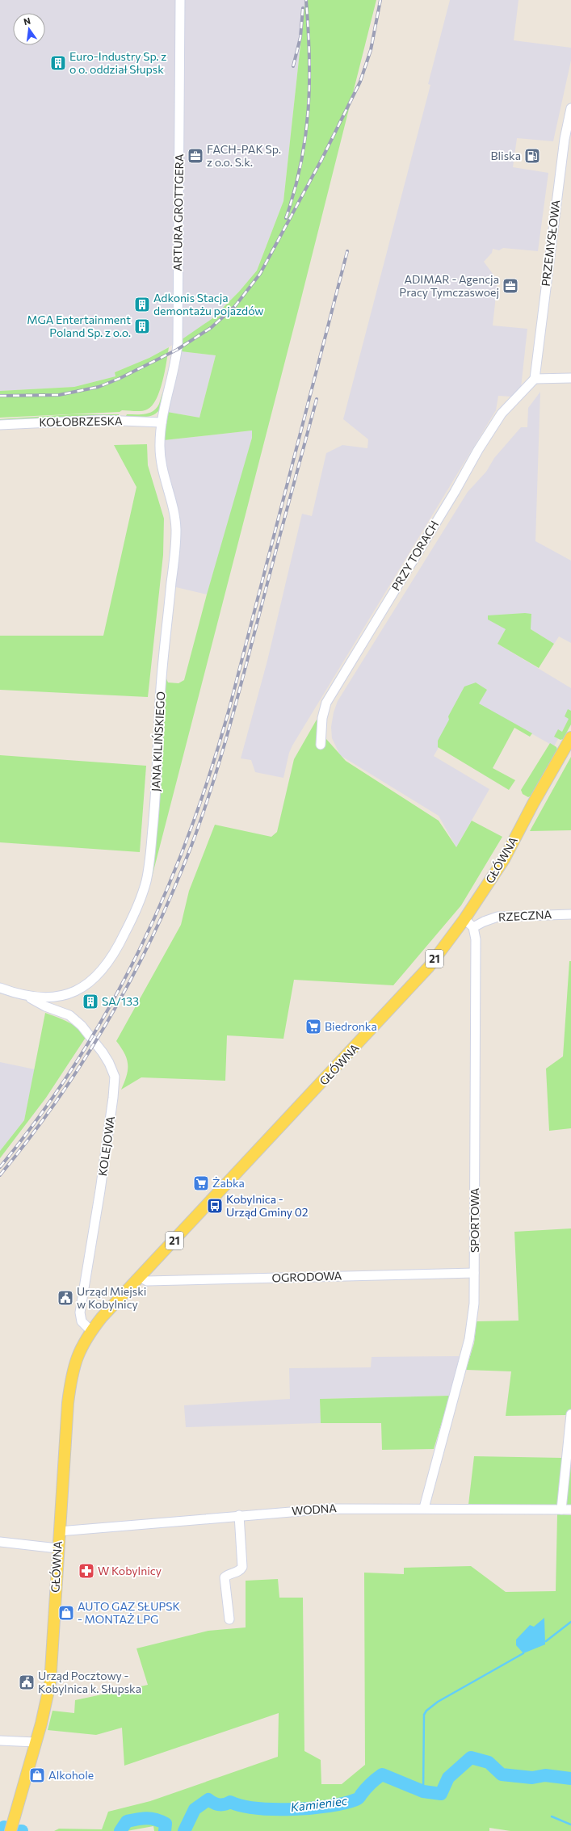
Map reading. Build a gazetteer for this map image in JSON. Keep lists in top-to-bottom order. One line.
{"streets":{"main road":["GŁÓWNA","21"],"street":["ARTURA GROTTGERA","PRZEMYSŁOWA","KOŁOBRZESKA","PRZY TORACH","JANA KILIŃSKIEGO","RZECZNA","KOLEJOWA","SPORTOWA","OGRODOWA","WODNA"]},"crossings":[["ARTURA GROTTGERA","KOŁOBRZESKA"],["ARTURA GROTTGERA","JANA KILIŃSKIEGO"],["PRZEMYSŁOWA","PRZY TORACH"],["KOŁOBRZESKA","JANA KILIŃSKIEGO"],["JANA KILIŃSKIEGO","KOLEJOWA"],["GŁÓWNA","KOLEJOWA"],["GŁÓWNA","OGRODOWA"],["GŁÓWNA","WODNA"],["RZECZNA","SPORTOWA"],["SPORTOWA","OGRODOWA"],["SPORTOWA","WODNA"]],"water":["Kamieniec"],"places":{"building":["Euro-Industry Sp. z o o. oddział Słupsk","Adkonis Stacja demontażu pojazdów","MGA Entertainment Poland Sp. z o.o.","SA/133"],"office":["FACH-PAK Sp. z o.o. S.k.","ADIMAR - Agencja Pracy Tymczaswoej"],"fuel station":["Bliska"],"supermarket":["Biedronka","Żabka"],"bus stop":["Kobylnica - Urząd Gminy 02"],"public building":["Urząd Miejski w Kobylnicy","Urząd Pocztowy - Kobylnica k. Słupska"],"pharmacy":["W Kobylnicy"],"shop":["AUTO GAZ SŁUPSK - MONTAŻ LPG","Alkohole"]},"north":"top"}
